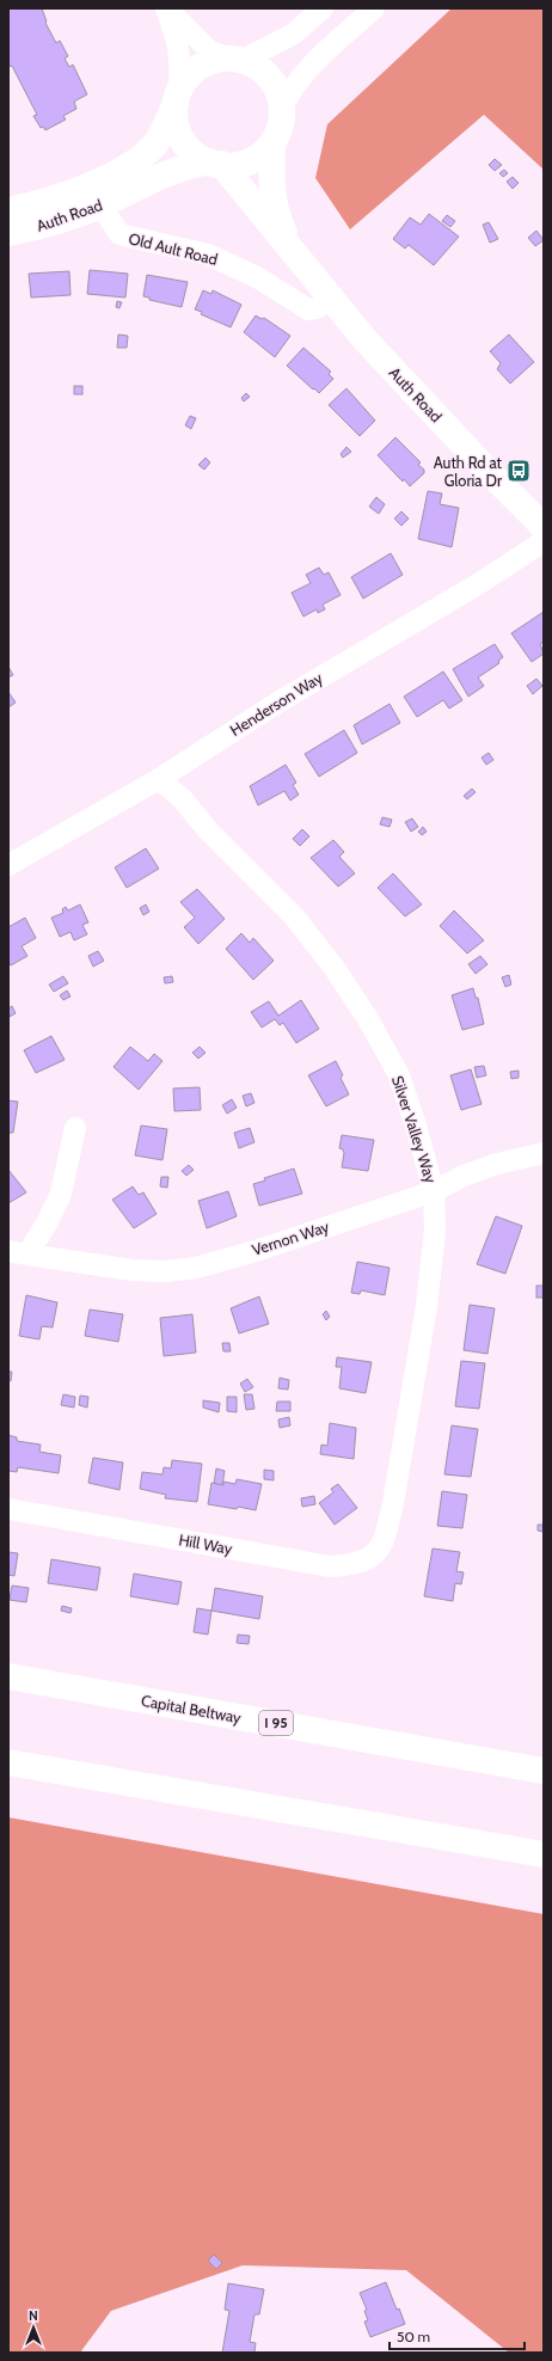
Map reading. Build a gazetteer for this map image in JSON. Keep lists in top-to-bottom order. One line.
{"streets":{"main road":["Auth Road","Capital Beltway","I 95"],"street":["Old Ault Road","Henderson Way","Silver Valley Way","Vernon Way","Hill Way"]},"crossings":[["Auth Road","Old Ault Road"],["Henderson Way","Silver Valley Way"],["Silver Valley Way","Vernon Way"],["Silver Valley Way","Hill Way"]],"places":{"bus stop":["Auth Rd at Gloria Dr"]},"scale_bar":"50 m","north":"top"}
